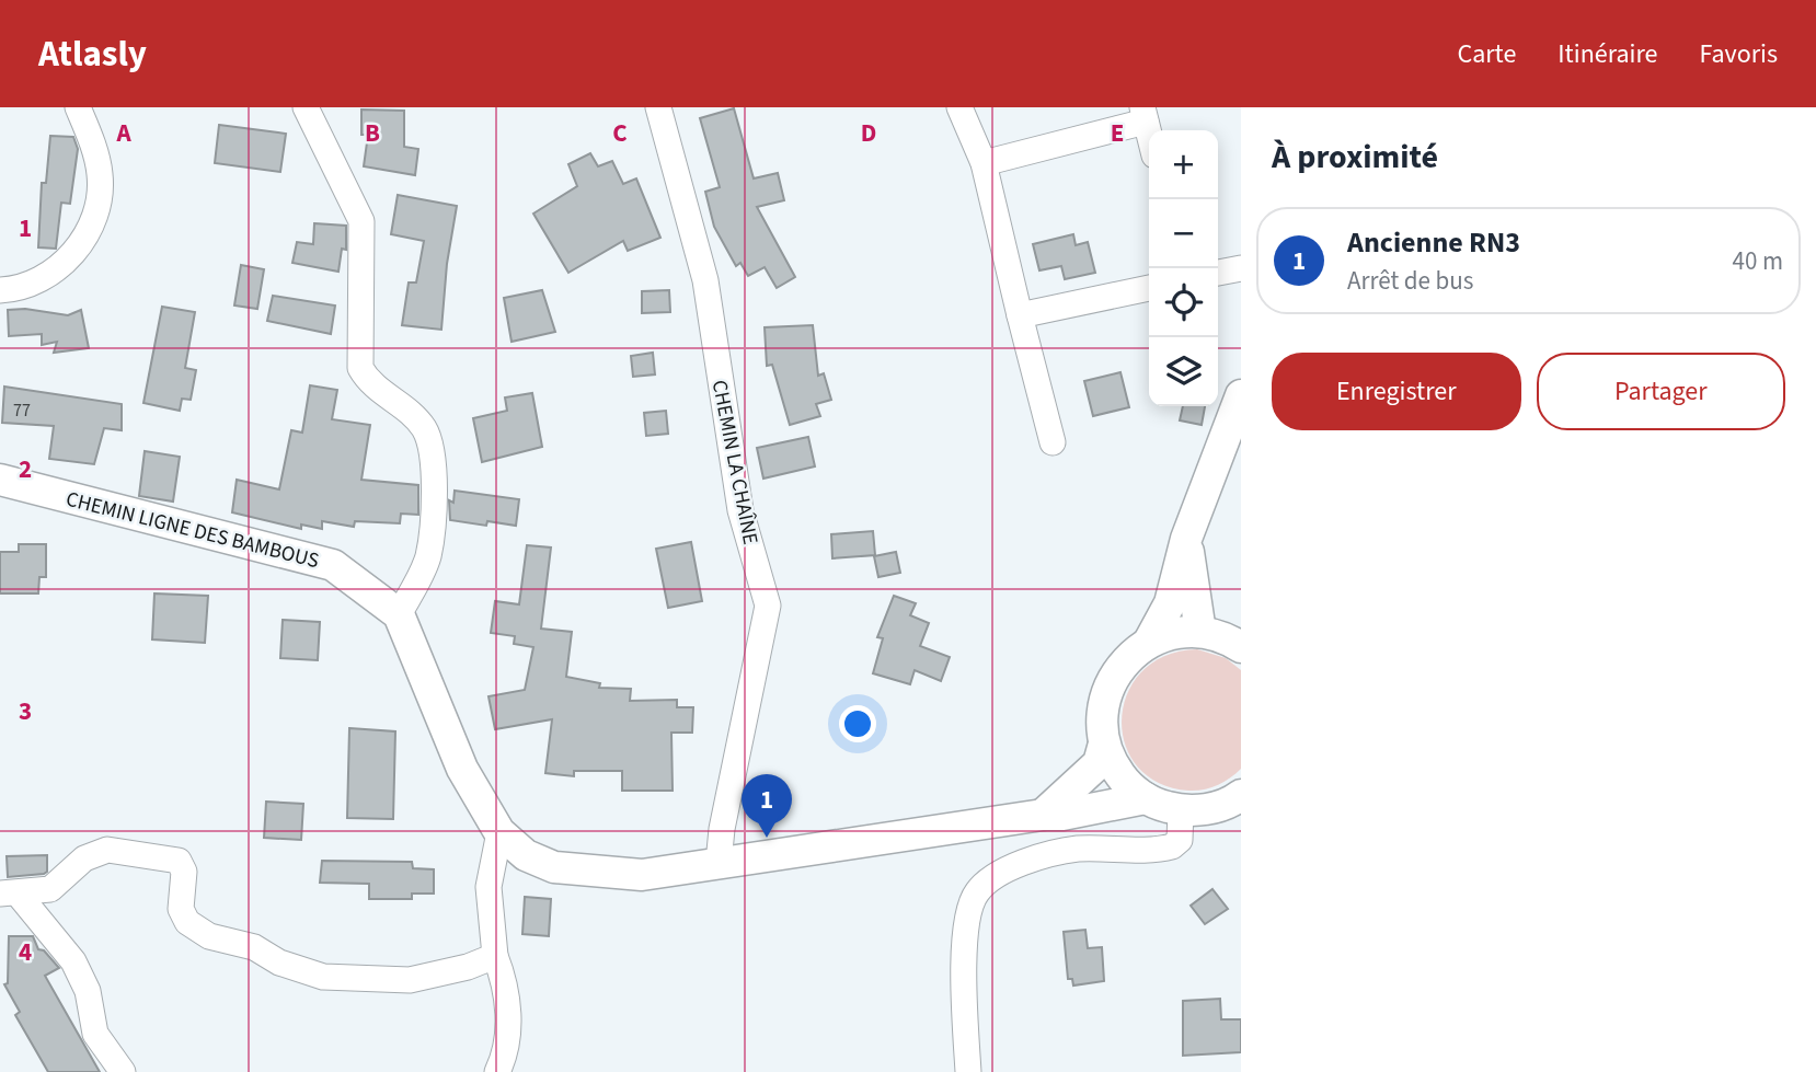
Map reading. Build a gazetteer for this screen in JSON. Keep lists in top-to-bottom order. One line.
{"streets":{"main road":["CHEMIN LIGNE DES BAMBOUS"],"street":["CHEMIN LA CHAÎNE"]},"house_numbers":["77"],"page":{"header":"Atlasly","nav":["Carte","Itinéraire","Favoris"],"heading":"À proximité","map_buttons":["+","−"],"list":[{"mark":"1","name":"Ancienne RN3","note":"Arrêt de bus","value":"40 m"}],"buttons":["Enregistrer","Partager"],"pins":"1"},"grid":{"columns":["A","B","C","D","E"],"rows":["1","2","3","4"]}}
